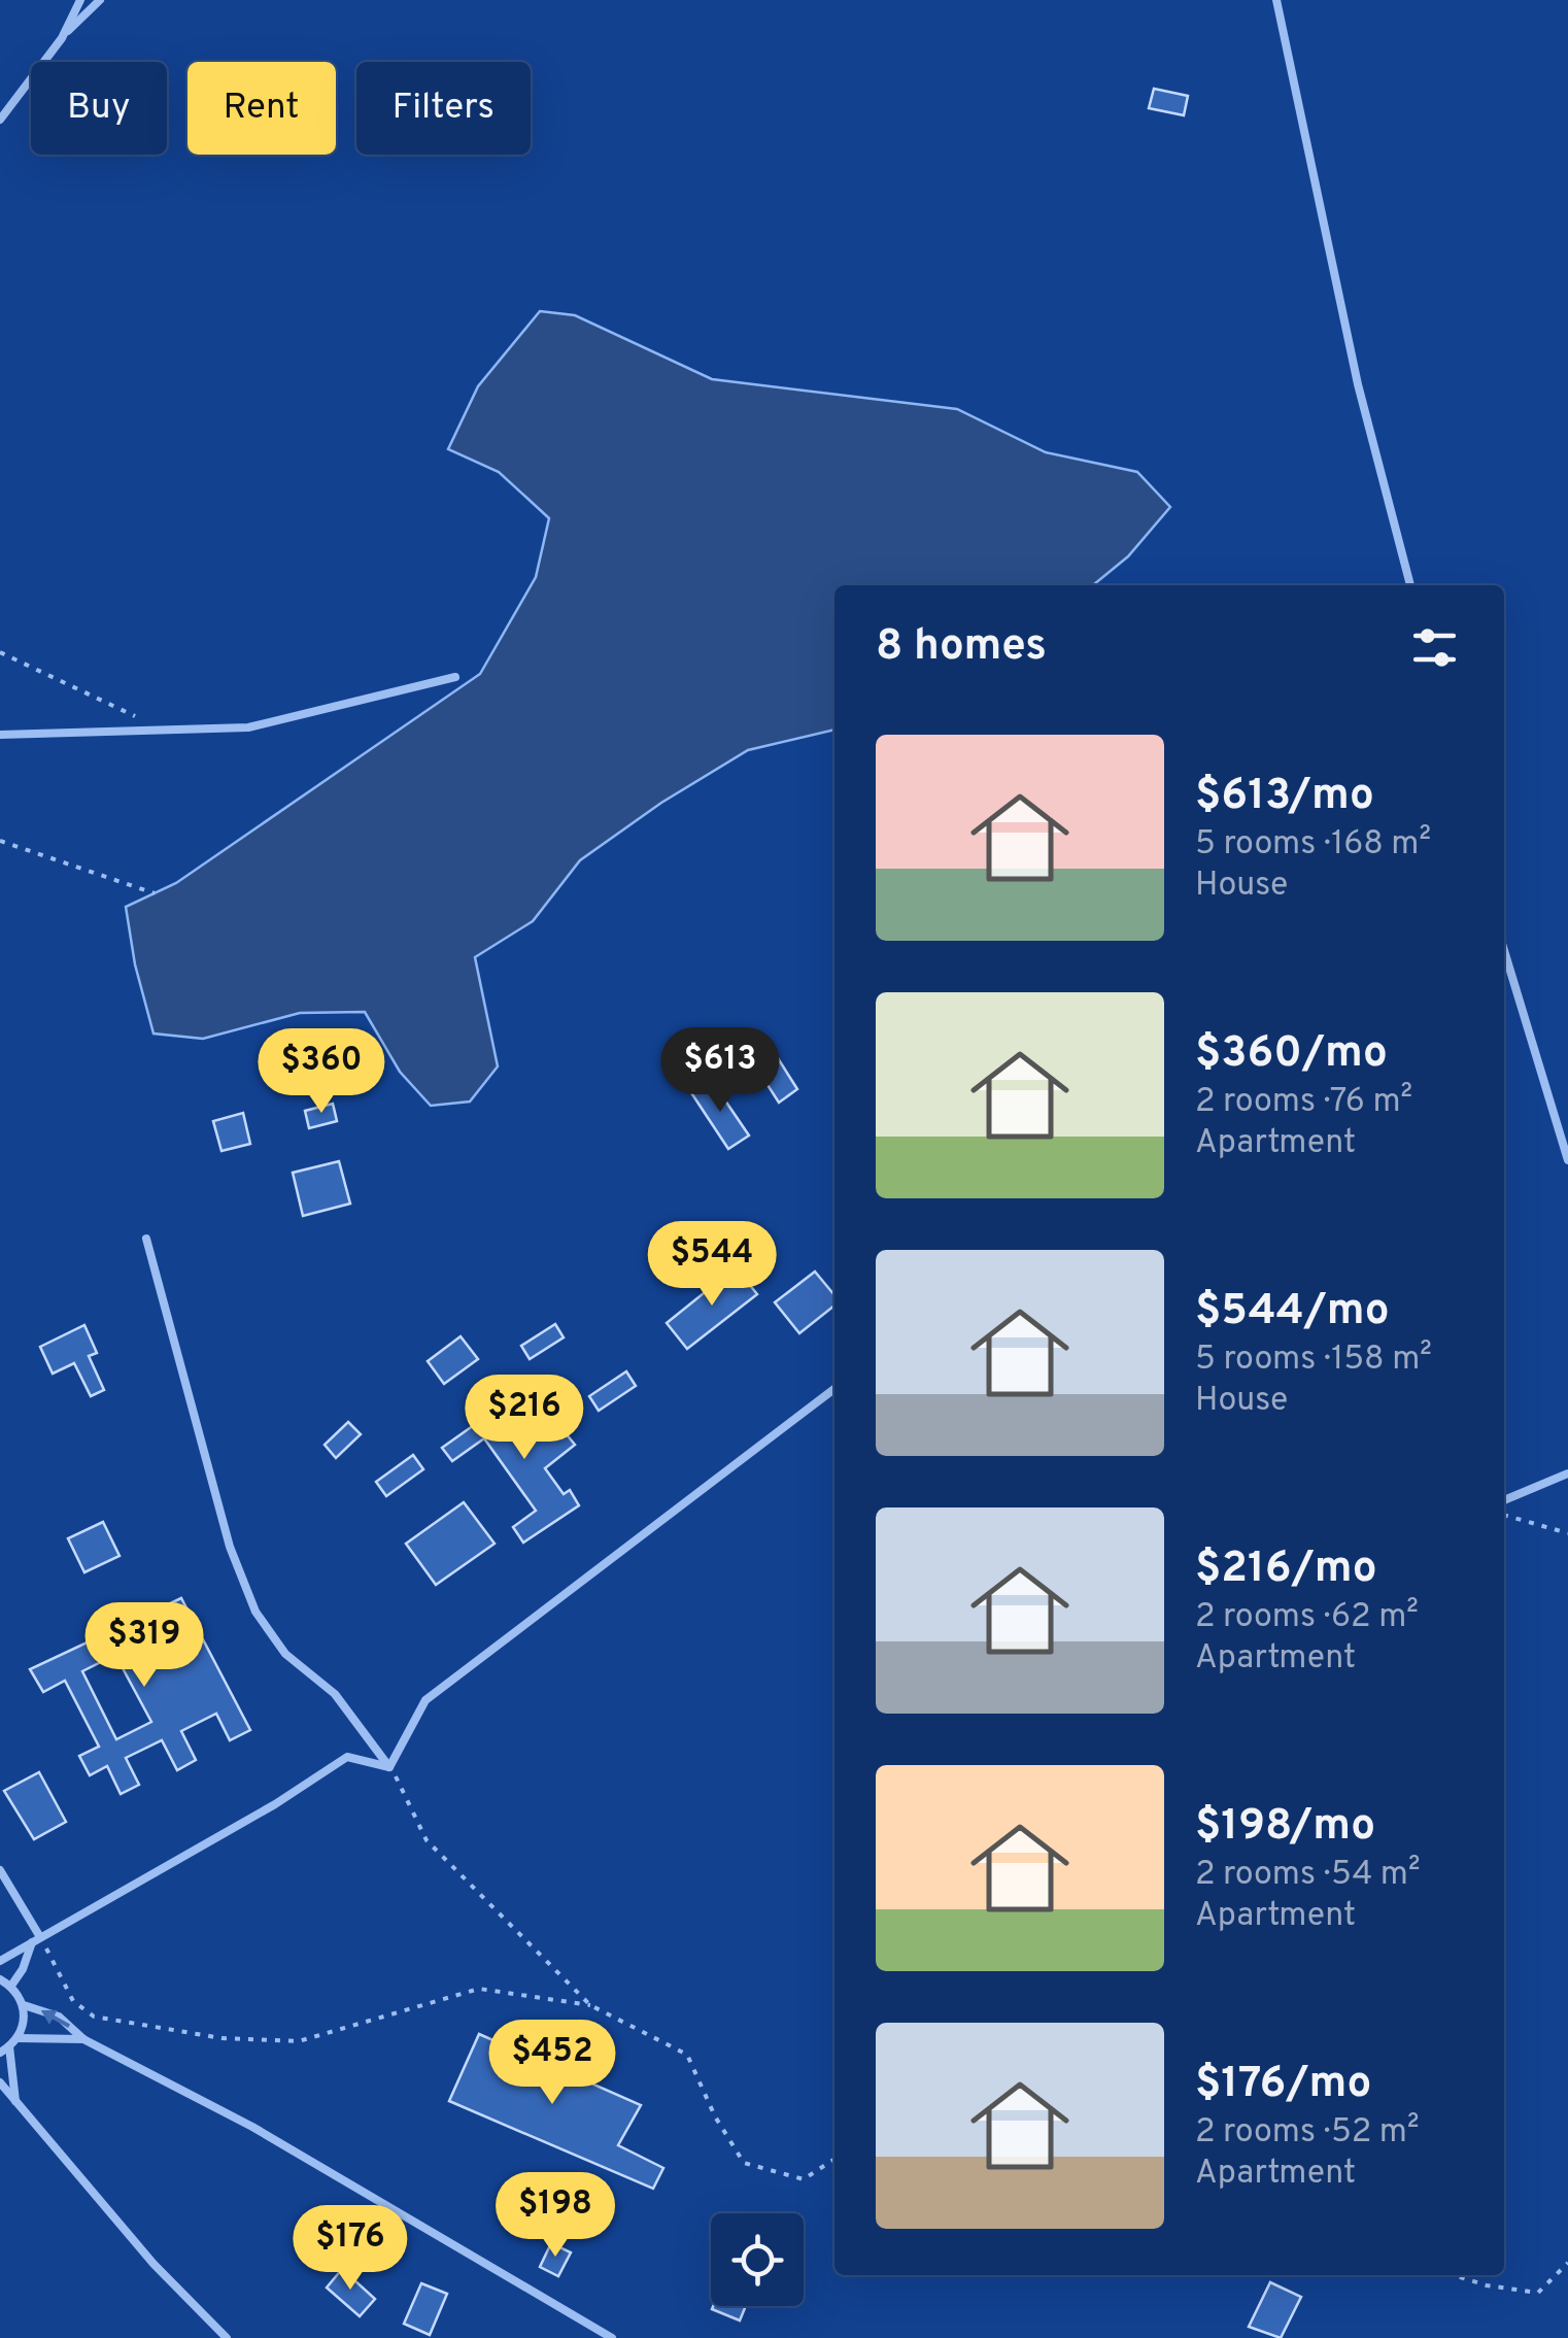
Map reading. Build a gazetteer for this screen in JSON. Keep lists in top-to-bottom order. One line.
{"page":{"chip":["Buy","Rent","Filters"],"heading":"8 homes","list":[{"name":"$613/mo","note":"5 rooms · 168 m² · House"},{"name":"$360/mo","note":"2 rooms · 76 m² · Apartment"},{"name":"$544/mo","note":"5 rooms · 158 m² · House"},{"name":"$216/mo","note":"2 rooms · 62 m² · Apartment"},{"name":"$198/mo","note":"2 rooms · 54 m² · Apartment"},{"name":"$176/mo","note":"2 rooms · 52 m² · Apartment"}],"price":["$613","$360","$544","$216","$319","$452","$198","$176"]}}
